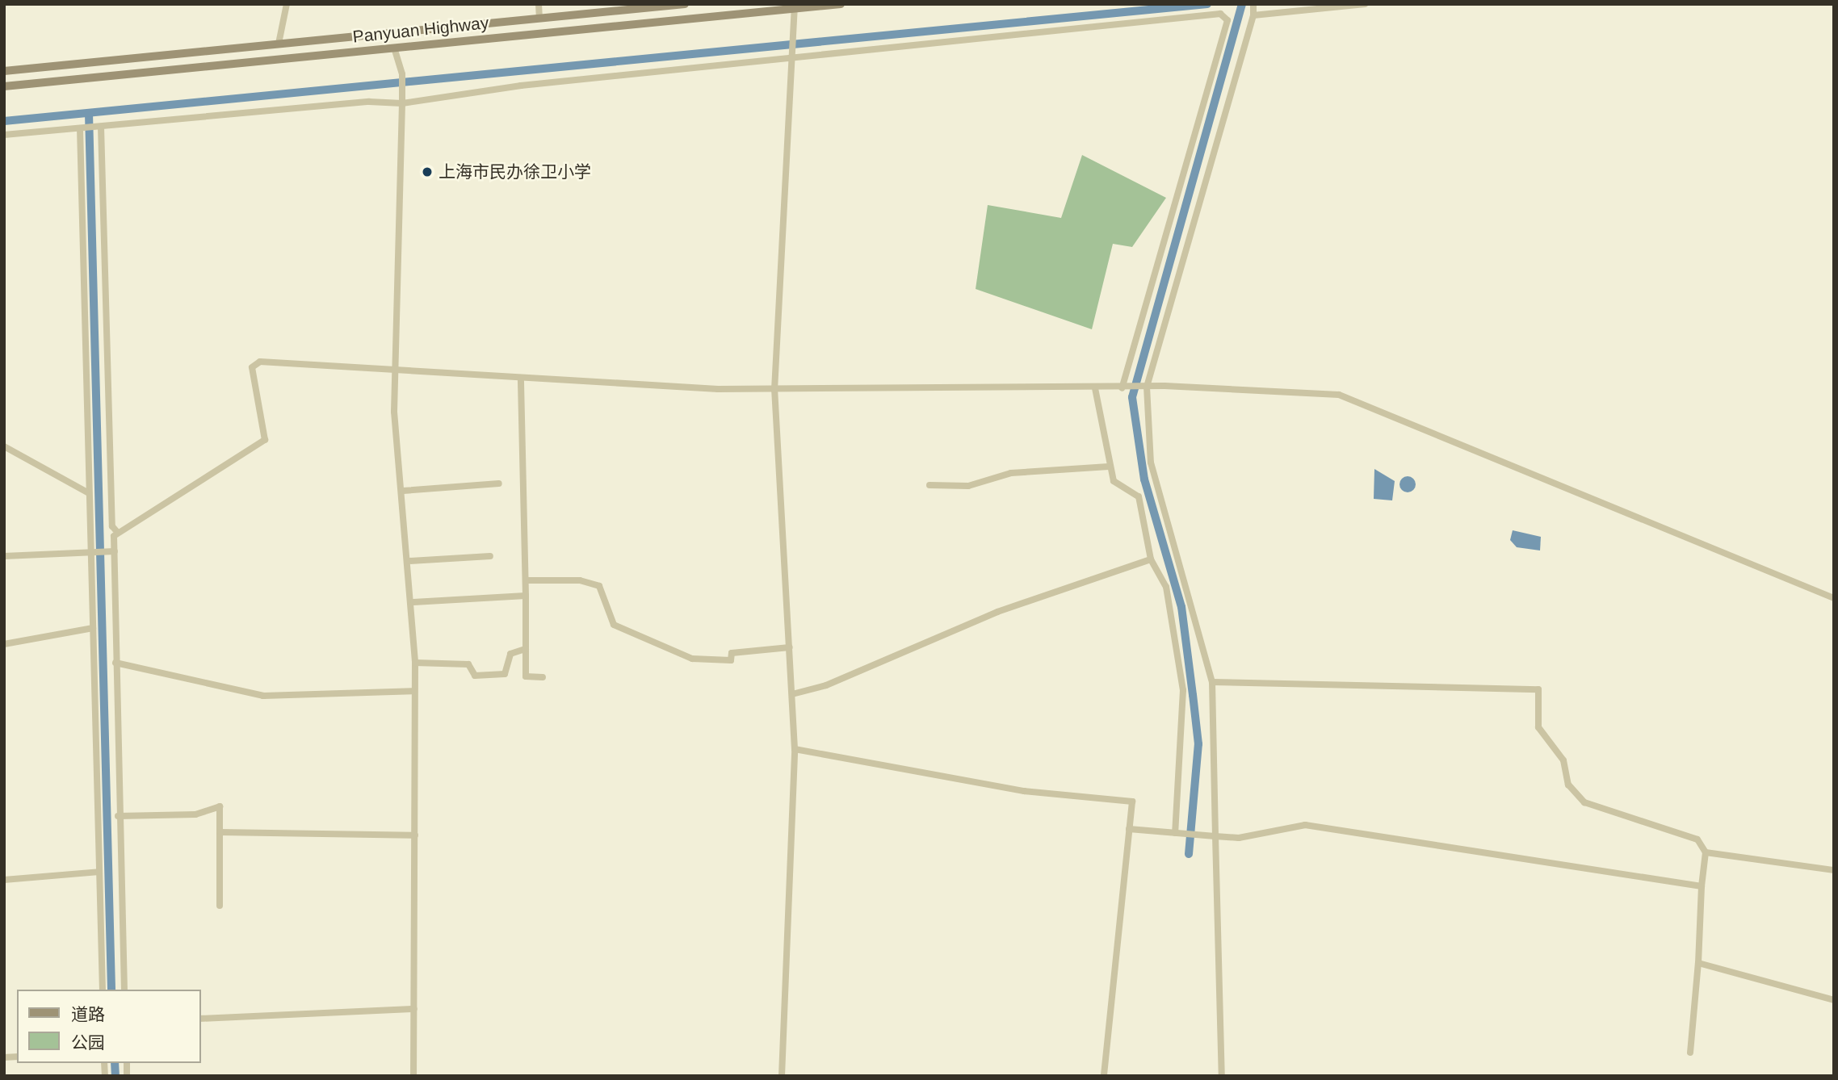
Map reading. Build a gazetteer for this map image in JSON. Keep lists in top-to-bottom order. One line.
{"streets":{"main road":["Panyuan Highway"]},"places":["上海市民办徐卫小学"],"legend":["道路","公园"]}
